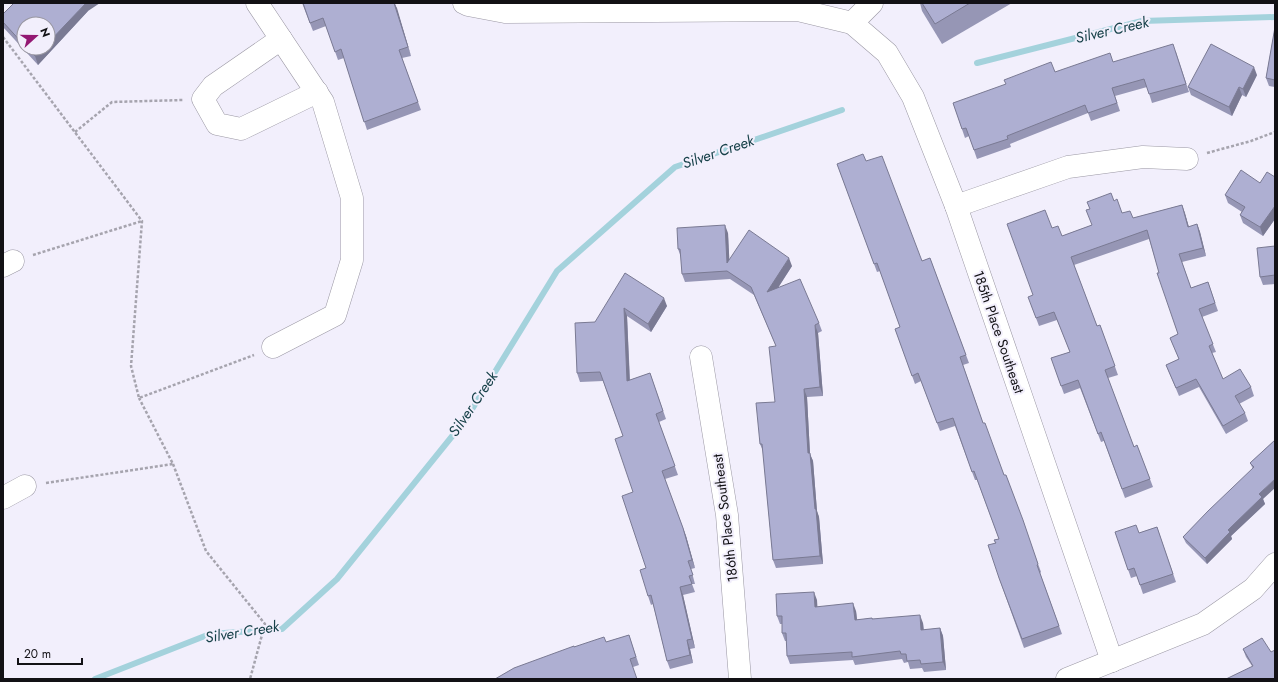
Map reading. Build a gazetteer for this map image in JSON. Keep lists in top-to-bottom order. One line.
{"streets":{"street":["185th Place Southeast","186th Place Southeast"]},"water":["Silver Creek"],"scale_bar":"20 m","north":"right"}
